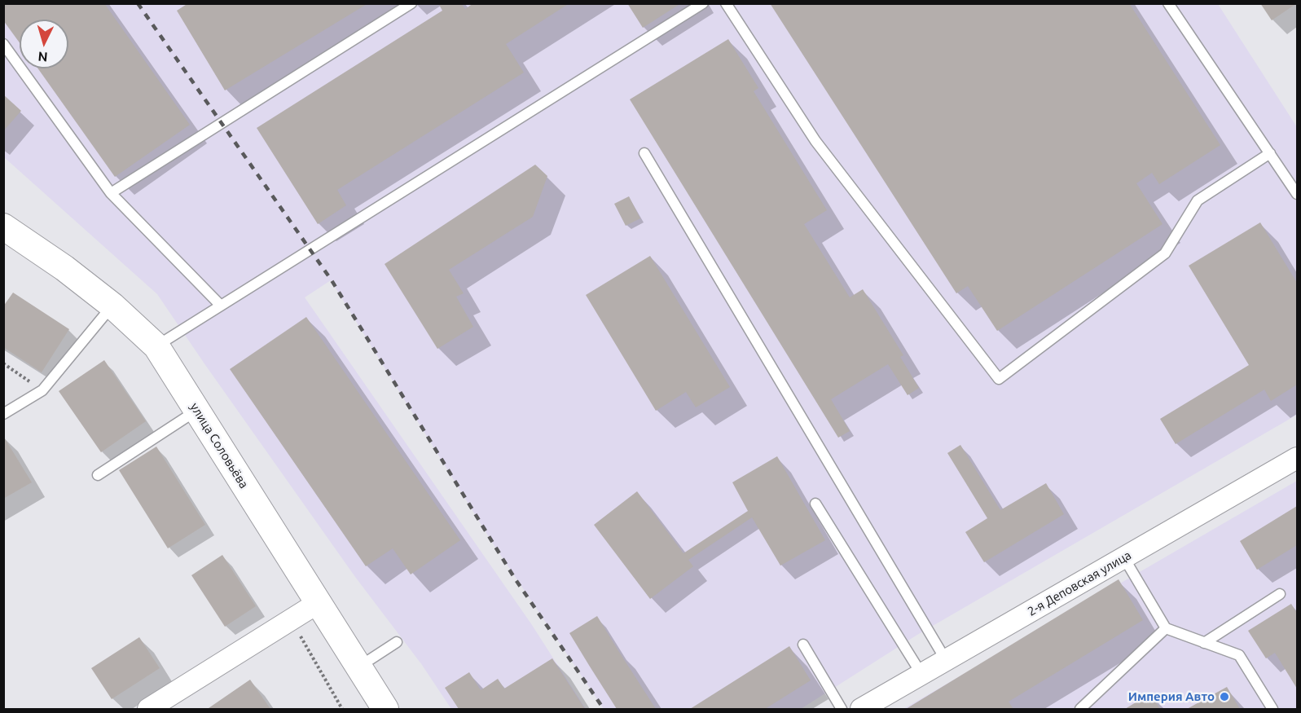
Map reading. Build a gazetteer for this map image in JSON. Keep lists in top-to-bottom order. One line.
{"streets":{"street":["улица Соловьёва","2-я Деповская улица"]},"places":["Империя Авто"],"north":"bottom"}
